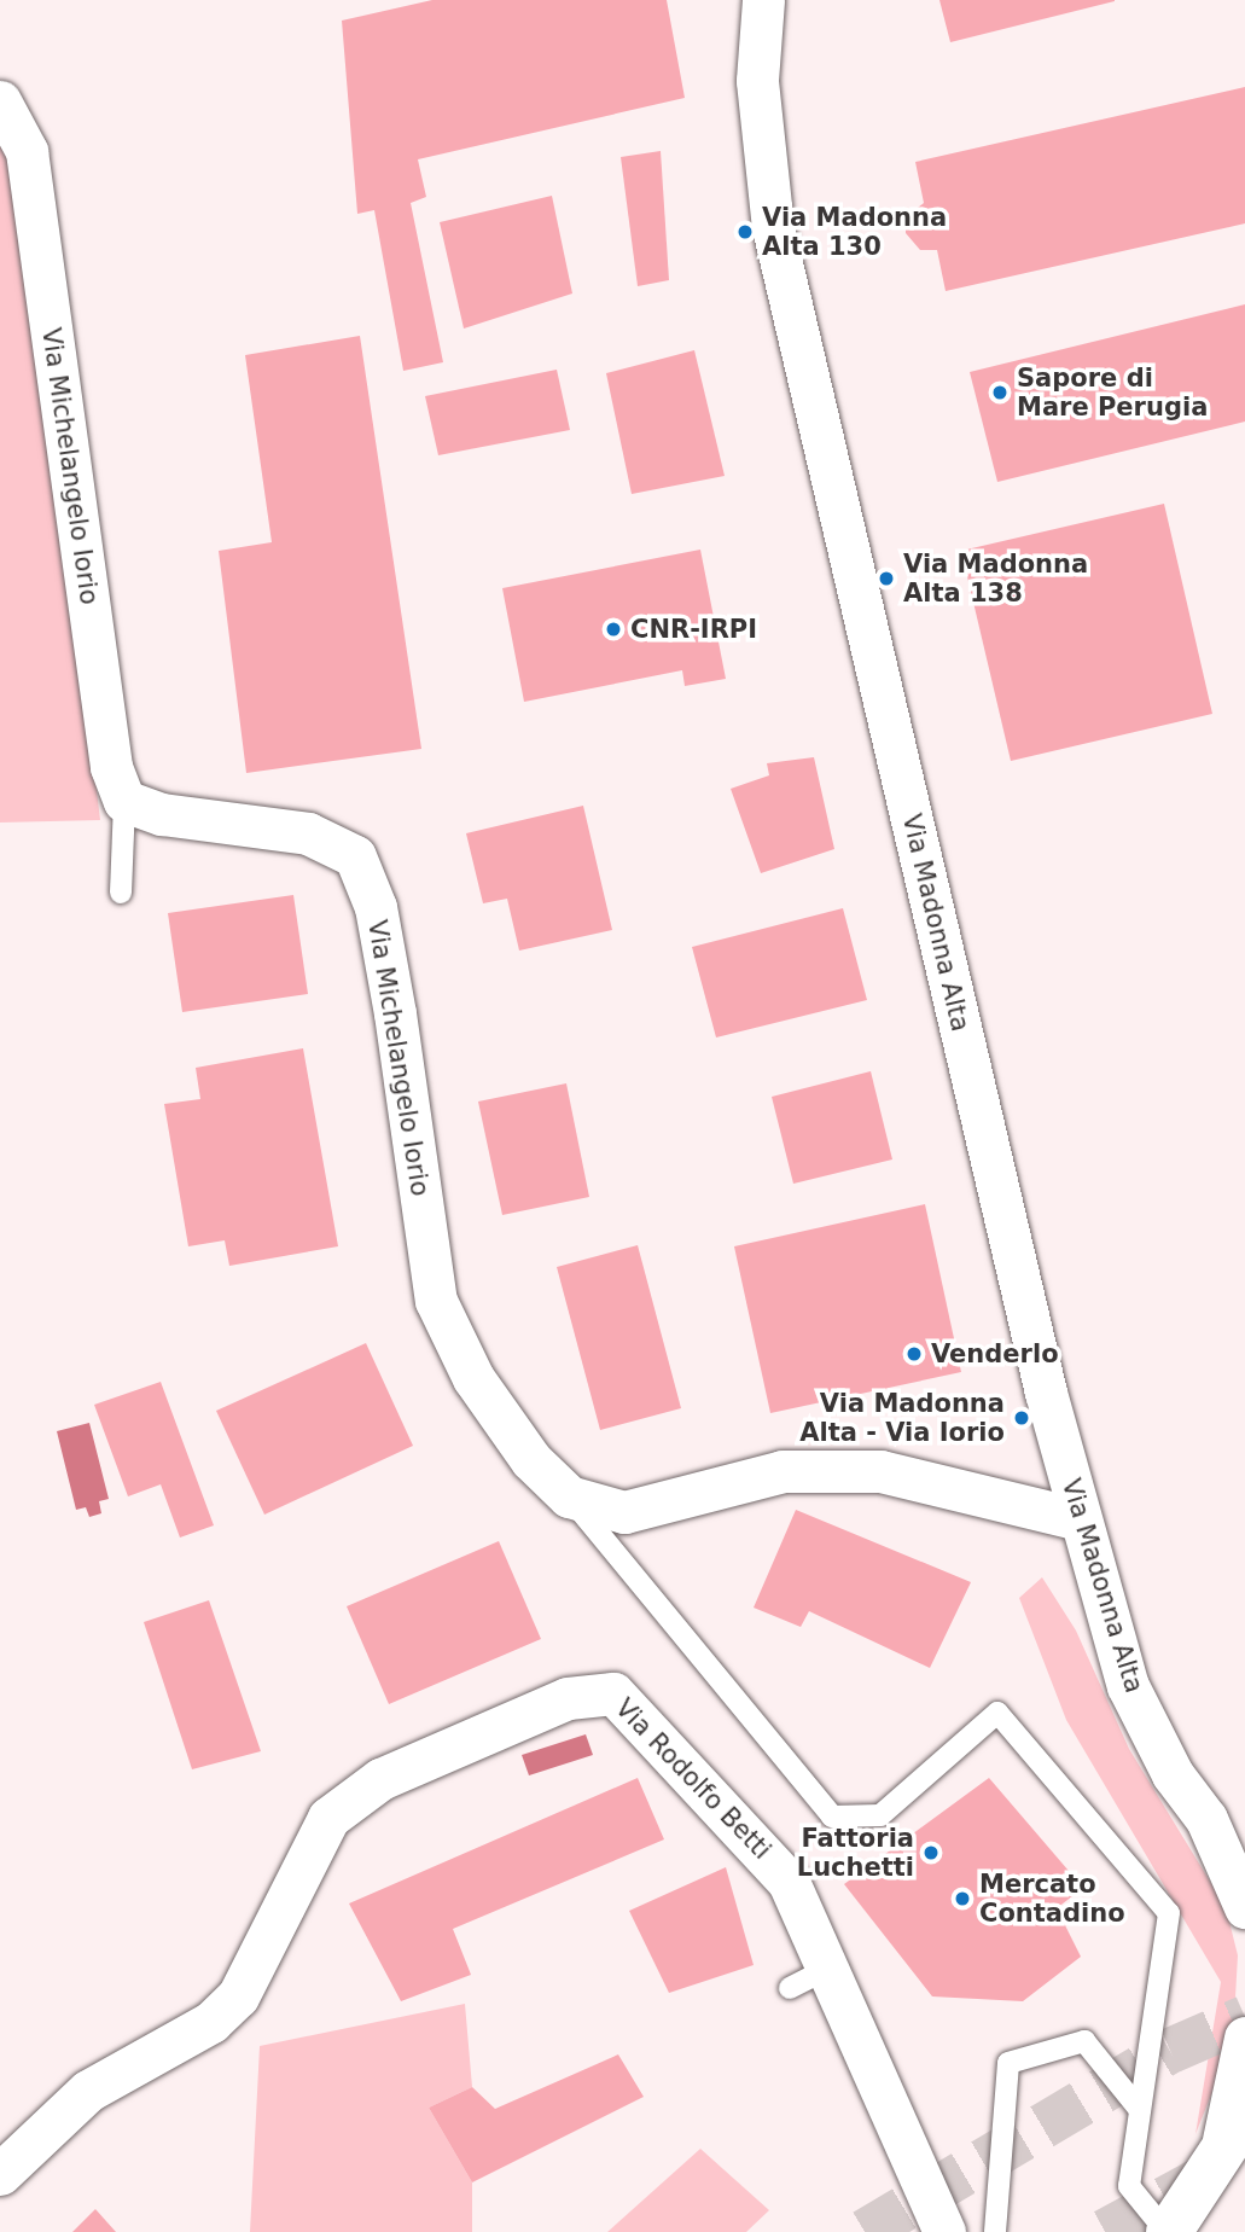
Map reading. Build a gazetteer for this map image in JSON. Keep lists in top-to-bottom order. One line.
{"streets":{"street":["Via Michelangelo Iorio","Via Madonna Alta","Via Rodolfo Betti"]},"crossings":[["Via Michelangelo Iorio","Via Madonna Alta"]],"places":["Via Madonna Alta 130","Sapore di Mare Perugia","Via Madonna Alta 138","CNR-IRPI","Venderlo","Via Madonna Alta - Via Iorio","Fattoria Luchetti","Mercato Contadino"]}
